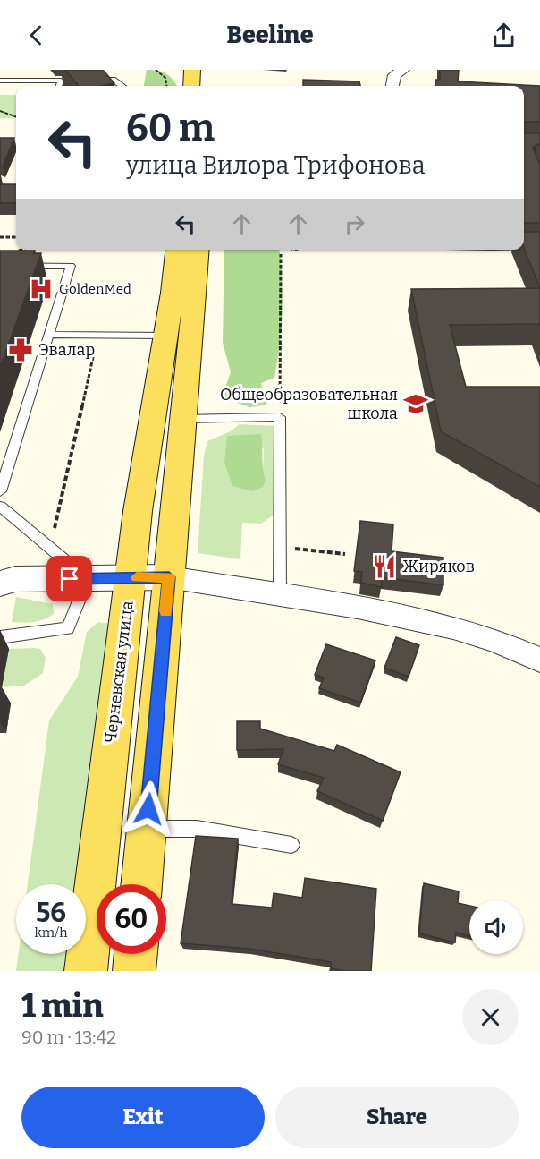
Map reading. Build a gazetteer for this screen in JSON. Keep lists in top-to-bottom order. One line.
{"streets":{"main road":["Черневская улица"]},"places":{"hospital":["GoldenMed"],"pharmacy":["Эвалар"],"school or university":["Общеобразовательная школа"],"restaurant":["Жиряков"]},"page":{"header":"Beeline","turn":["60 m","улица Вилора Трифонова"],"speed":"56 km/h","limit":"60","heading":["1 min","90 m · 13:42"],"buttons":["Exit","Share"]}}
